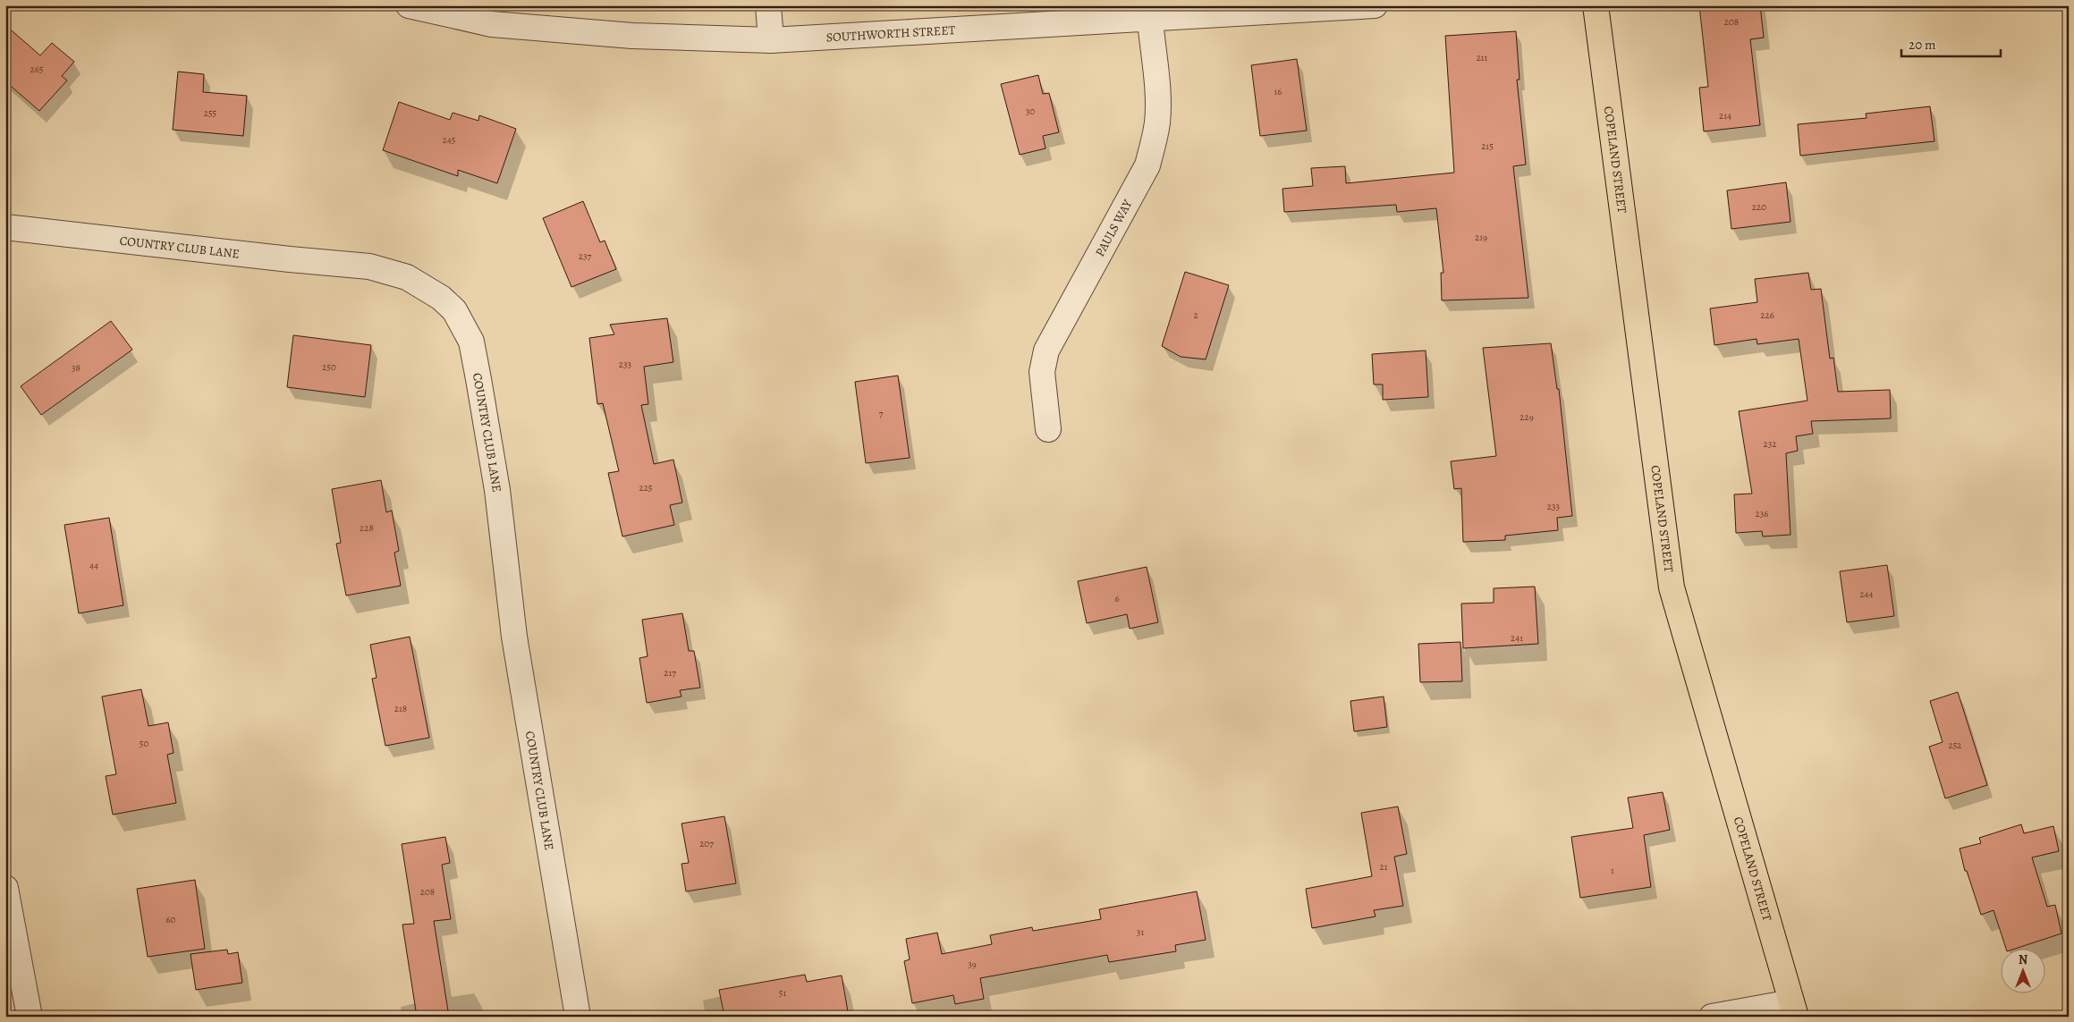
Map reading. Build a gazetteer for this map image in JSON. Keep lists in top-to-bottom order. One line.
{"streets":{"main road":["COPELAND STREET"],"street":["SOUTHWORTH STREET","PAULS WAY","COUNTRY CLUB LANE"]},"crossings":[["SOUTHWORTH STREET","PAULS WAY"]],"house_numbers":["208","211","265","16","30","255","214","245","215","220","219","237","2","226","233","250","38","7","229","232","225","233","236","228","44","244","6","241","217","218","50","252","207","21","1","208","60","31","39","51"],"scale_bar":"20 m","north":"top"}
